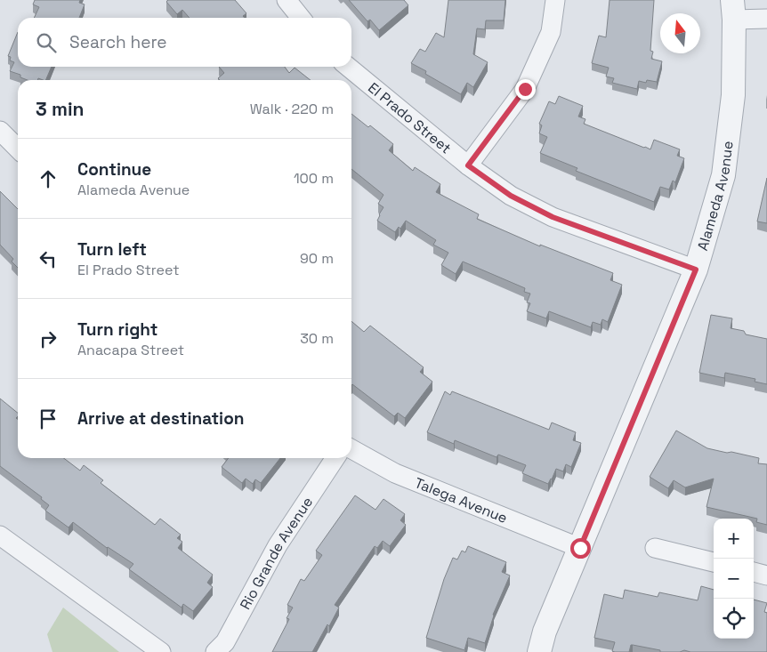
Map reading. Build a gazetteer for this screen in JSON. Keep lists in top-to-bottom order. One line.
{"streets":{"street":["El Prado Street","Alameda Avenue","Talega Avenue","Rio Grande Avenue"]},"crossings":[["El Prado Street","Alameda Avenue"],["Alameda Avenue","Talega Avenue"]],"north":"top","page":{"search":"Search here","heading":["3 min","Walk · 220 m"],"list":[["Continue","Alameda Avenue","100 m"],["Turn left","El Prado Street","90 m"],["Turn right","Anacapa Street","30 m"],"Arrive at destination"],"map_buttons":["+","−"]}}
